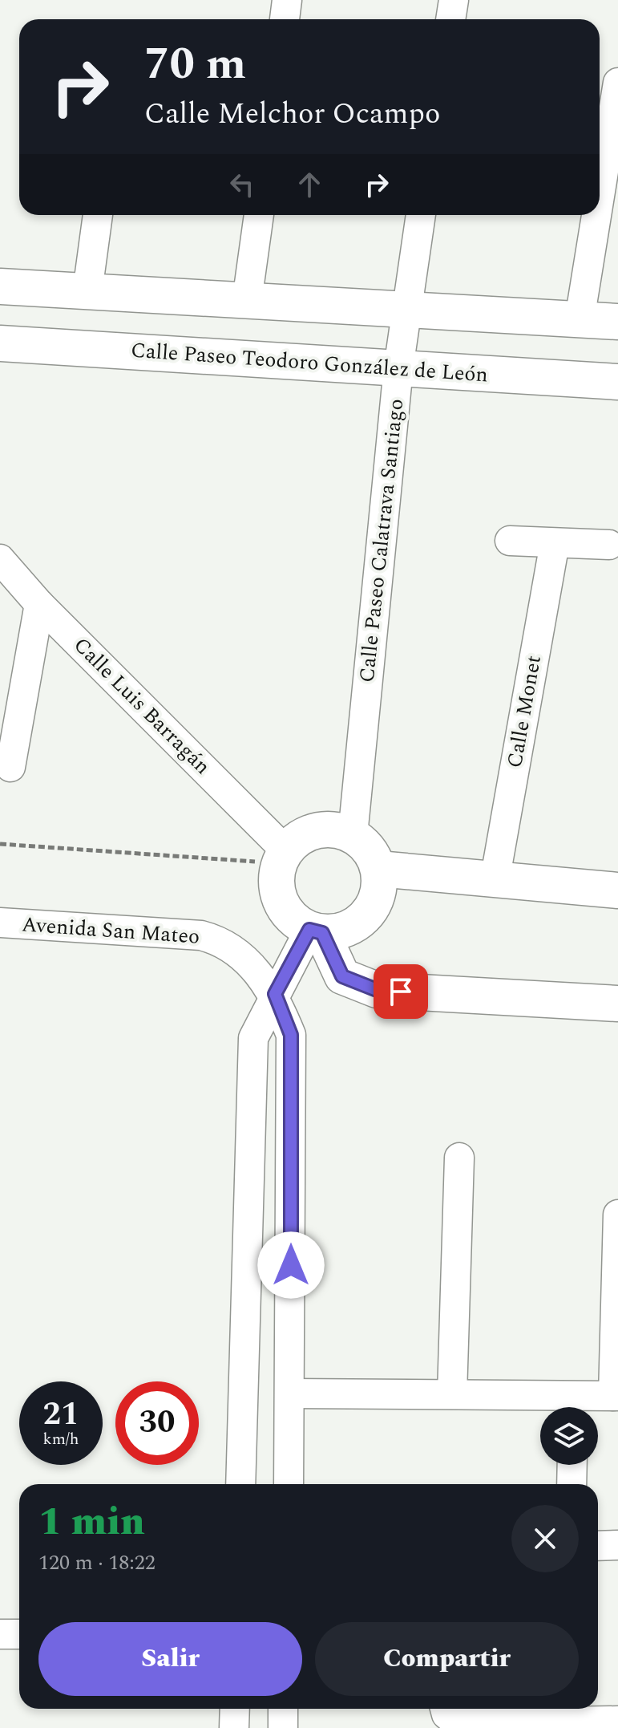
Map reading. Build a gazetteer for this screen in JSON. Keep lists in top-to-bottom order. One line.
{"streets":{"main road":["Calle Paseo Teodoro González de León"],"street":["Calle Paseo Calatrava Santiago","Calle Luis Barragán","Calle Monet","Avenida San Mateo"]},"crossings":[["Calle Paseo Teodoro González de León","Calle Paseo Calatrava Santiago"],["Calle Paseo Calatrava Santiago","Calle Luis Barragán"]],"page":{"turn":["70 m","Calle Melchor Ocampo"],"speed":"21 km/h","limit":"30","heading":["1 min","120 m · 18:22"],"buttons":["Salir","Compartir"]}}
